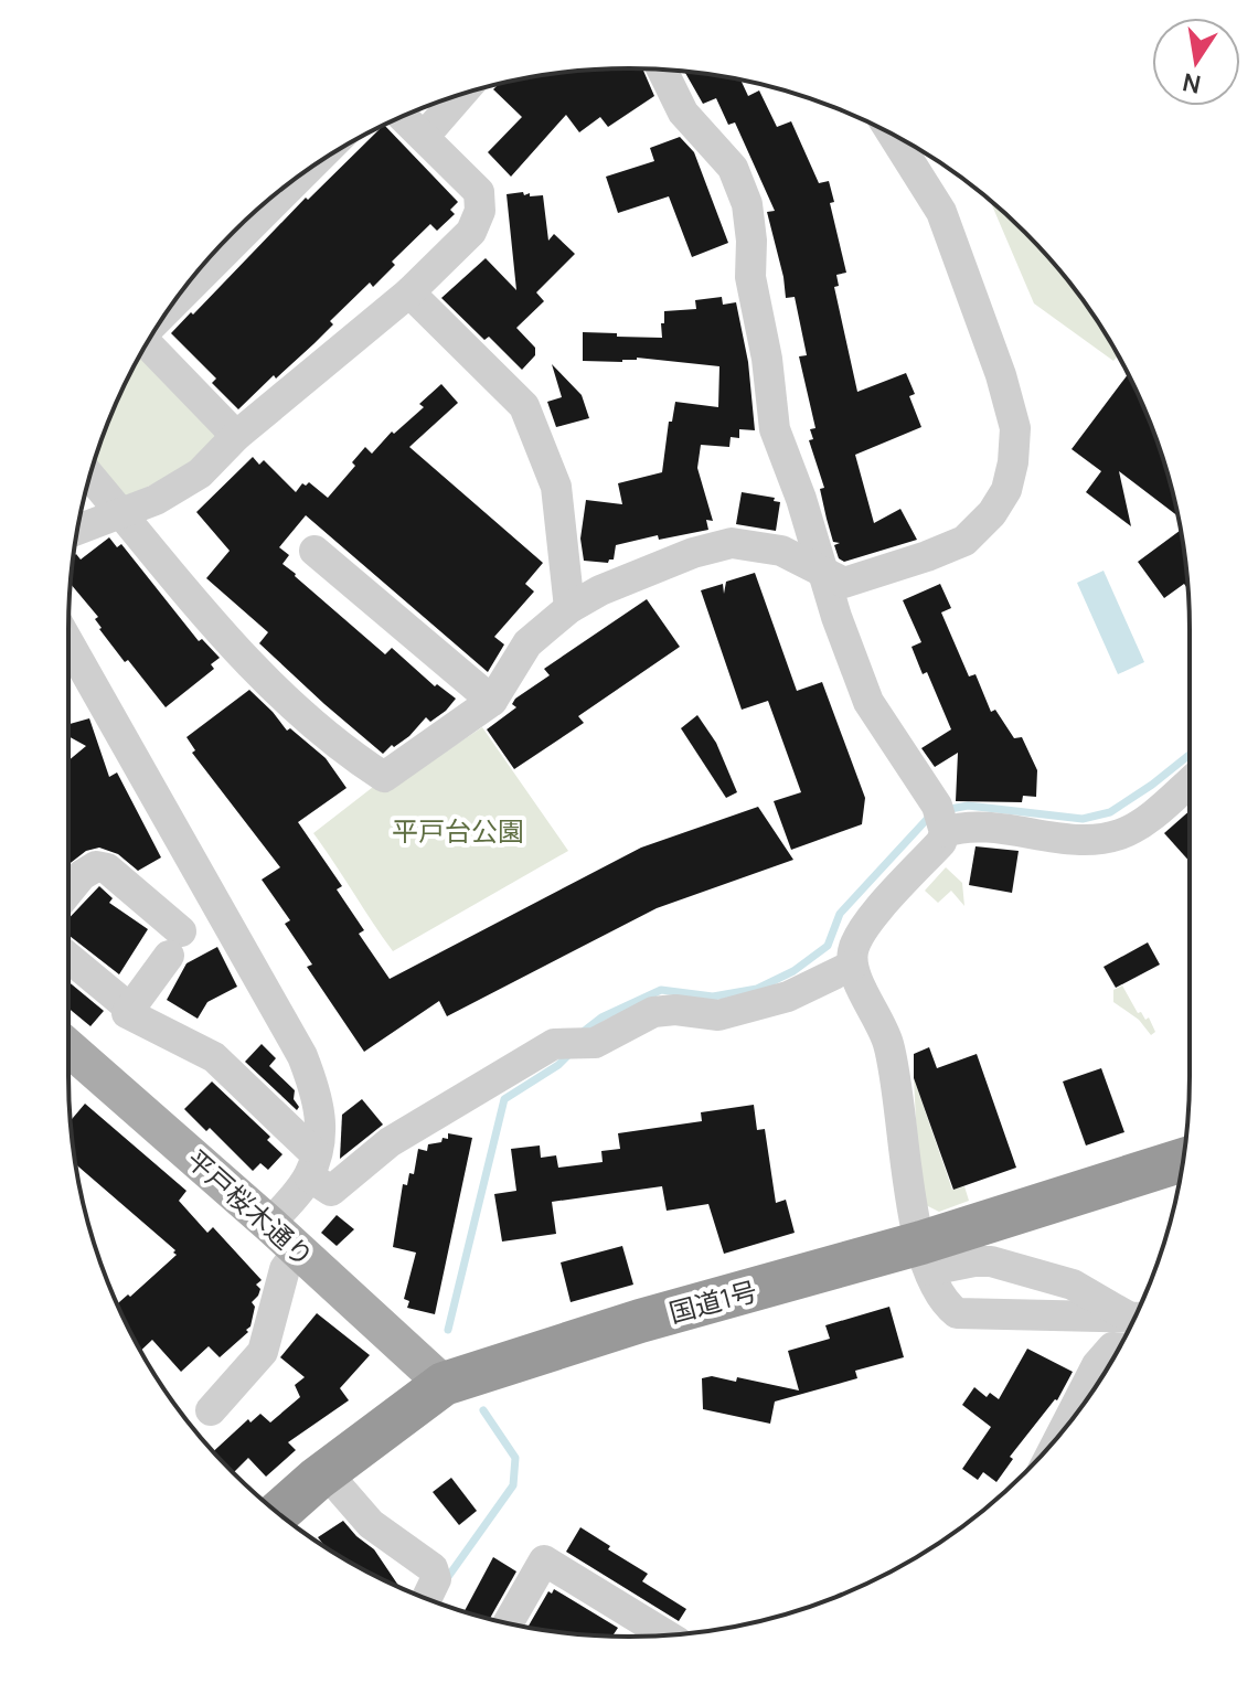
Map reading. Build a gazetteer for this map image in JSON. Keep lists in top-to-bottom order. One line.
{"streets":{"highway":["国道1号"],"main road":["平戸桜木通り"]},"crossings":[["平戸桜木通り","国道1号"]],"parks":["平戸台公園"],"north":"bottom"}
